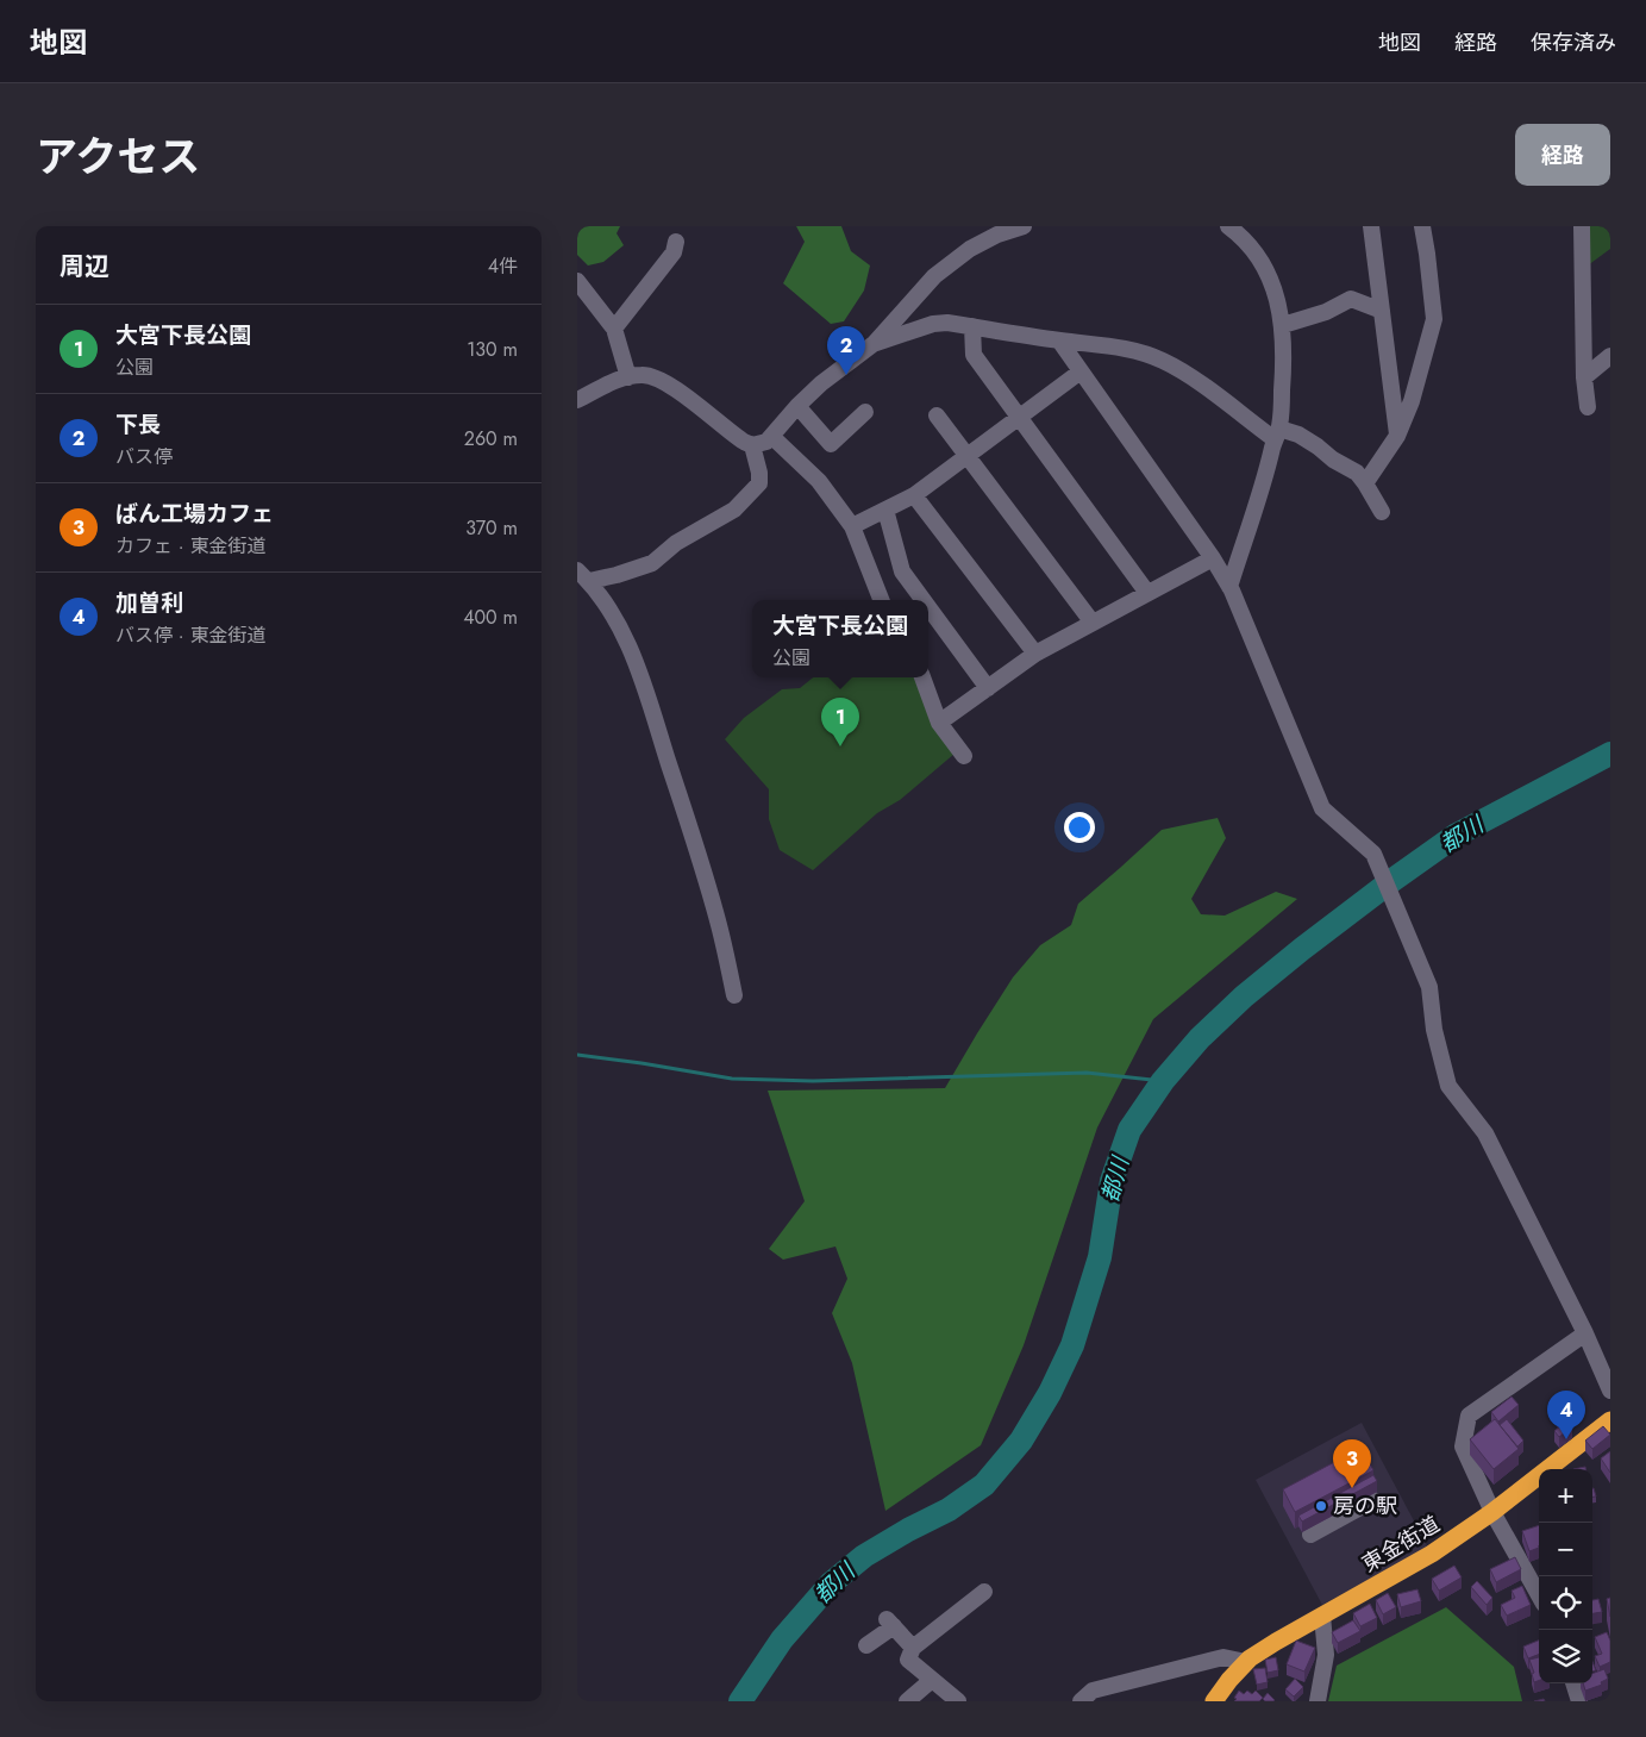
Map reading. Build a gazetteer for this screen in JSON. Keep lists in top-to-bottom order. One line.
{"streets":{"highway":["東金街道"]},"water":["都川"],"places":["房の駅"],"page":{"header":"地図","nav":["地図","経路","保存済み"],"title":"アクセス","buttons":"経路","heading":["周辺","4件"],"list":[{"mark":"1","name":"大宮下長公園","note":"公園","value":"130 m"},{"mark":"2","name":"下長","note":"バス停","value":"260 m"},{"mark":"3","name":"ばん工場カフェ","note":"カフェ · 東金街道","value":"370 m"},{"mark":"4","name":"加曽利","note":"バス停 · 東金街道","value":"400 m"}],"pins":["2","1","4","3"],"popup":["大宮下長公園","公園"],"map_buttons":["+","−"]}}
